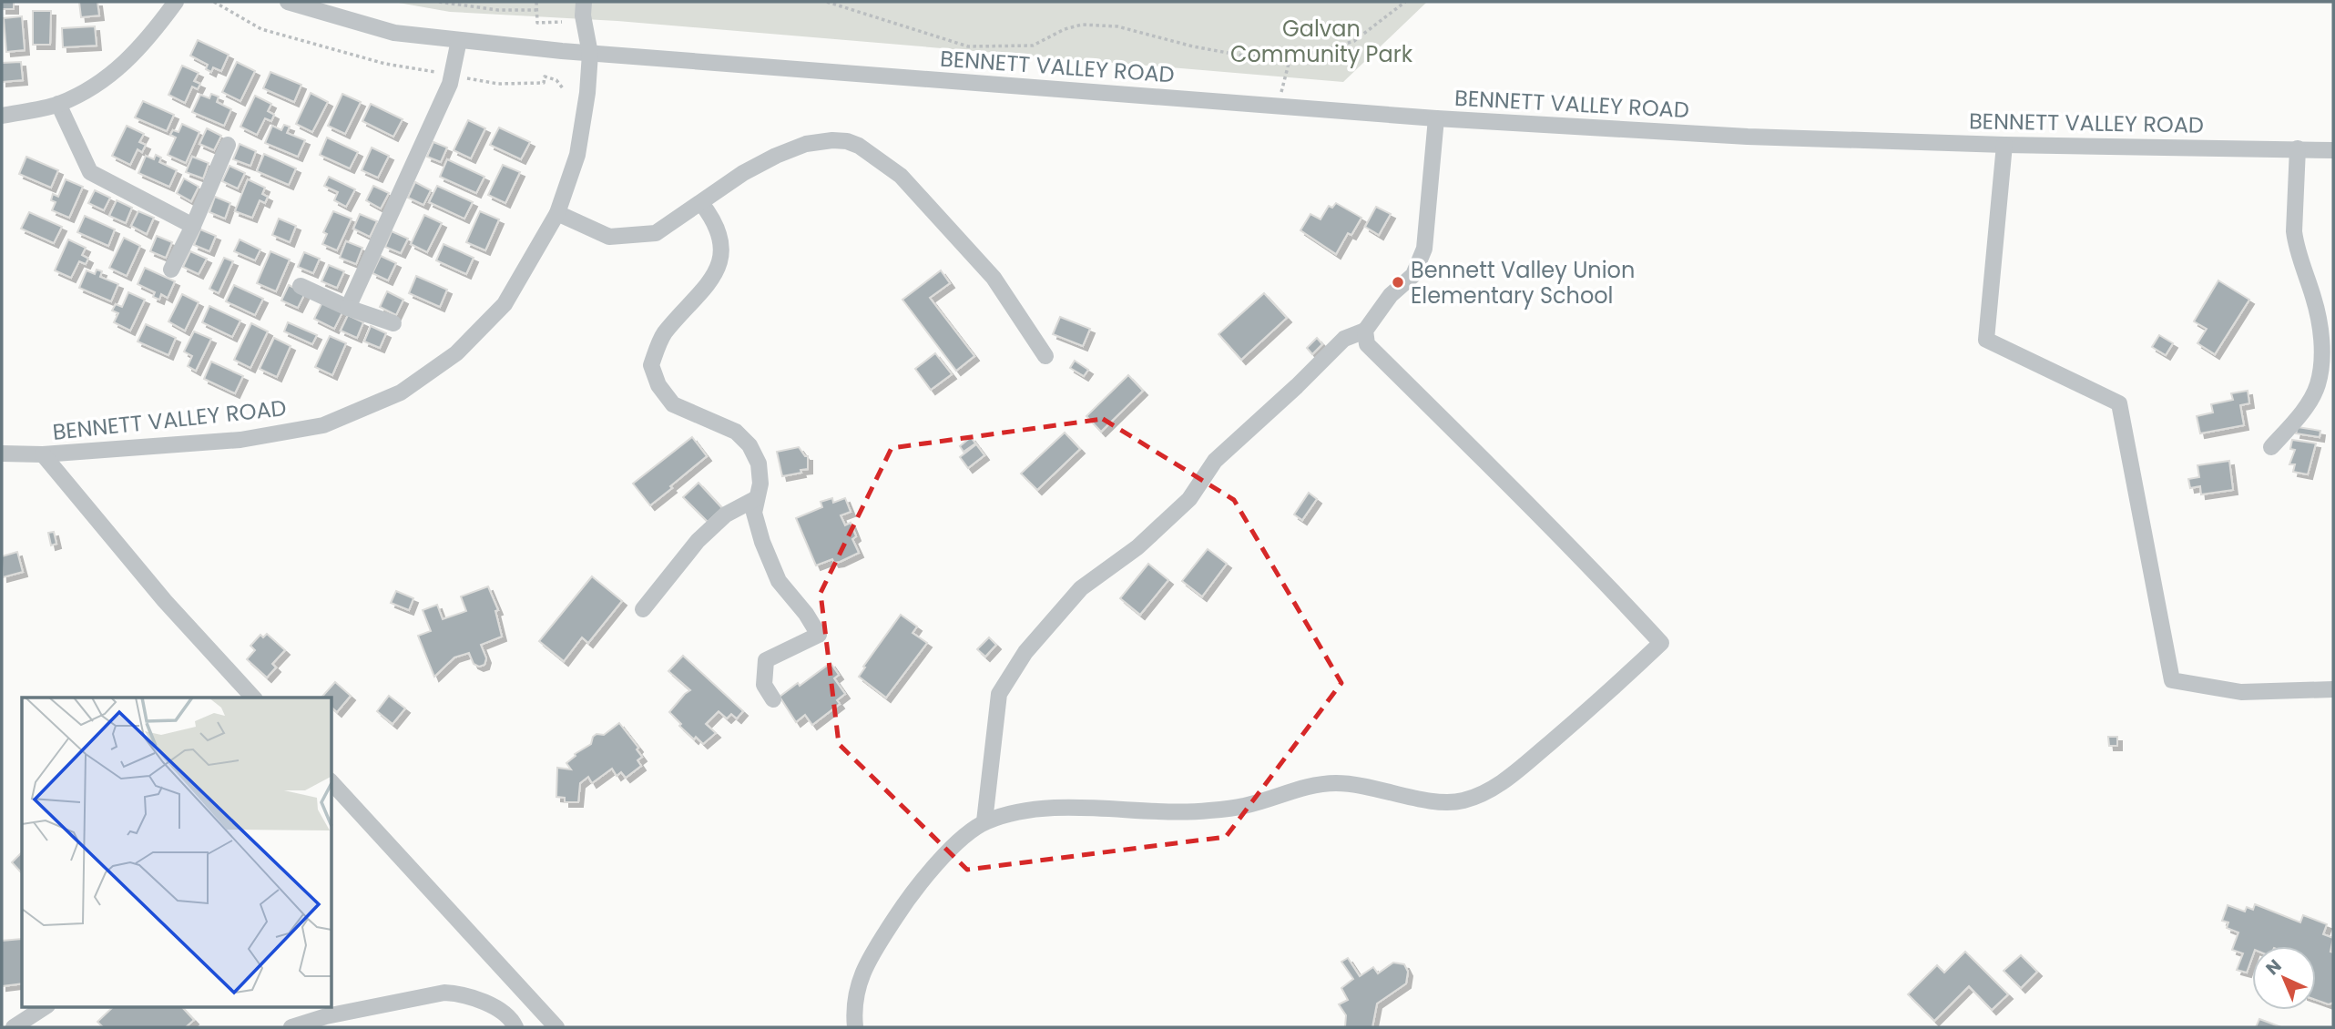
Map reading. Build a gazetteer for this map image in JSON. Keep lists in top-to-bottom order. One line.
{"streets":{"street":["BENNETT VALLEY ROAD"]},"parks":["Galvan Community Park"],"places":["Bennett Valley Union Elementary School"],"north":"top left"}
